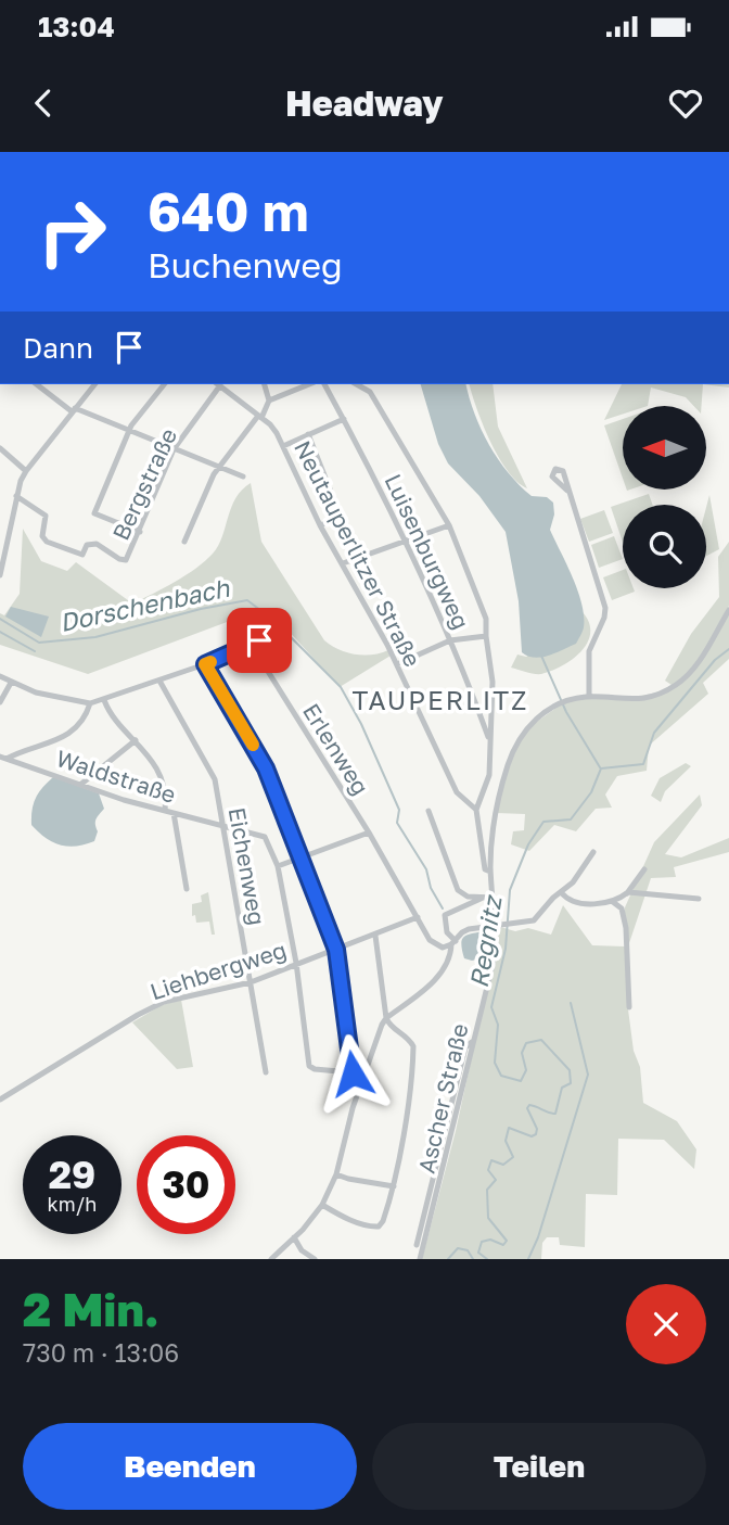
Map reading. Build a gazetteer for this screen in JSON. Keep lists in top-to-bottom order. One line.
{"streets":{"street":["Bergstraße","Luisenburgweg","Neutauperlitzer Straße","Erlenweg","Waldstraße","Eichenweg","Liehbergweg","Ascher Straße"]},"crossings":[["Bergstraße","Neutauperlitzer Straße"],["Erlenweg","Liehbergweg"],["Waldstraße","Eichenweg"],["Eichenweg","Liehbergweg"]],"districts":["TAUPERLITZ"],"water":["Dorschenbach","Regnitz"],"north":"left","page":{"status":"13:04","header":"Headway","turn":["640 m","Buchenweg"],"then":"Dann","speed":"29 km/h","limit":"30","heading":["2 Min.","730 m · 13:06"],"buttons":["Beenden","Teilen"]}}
